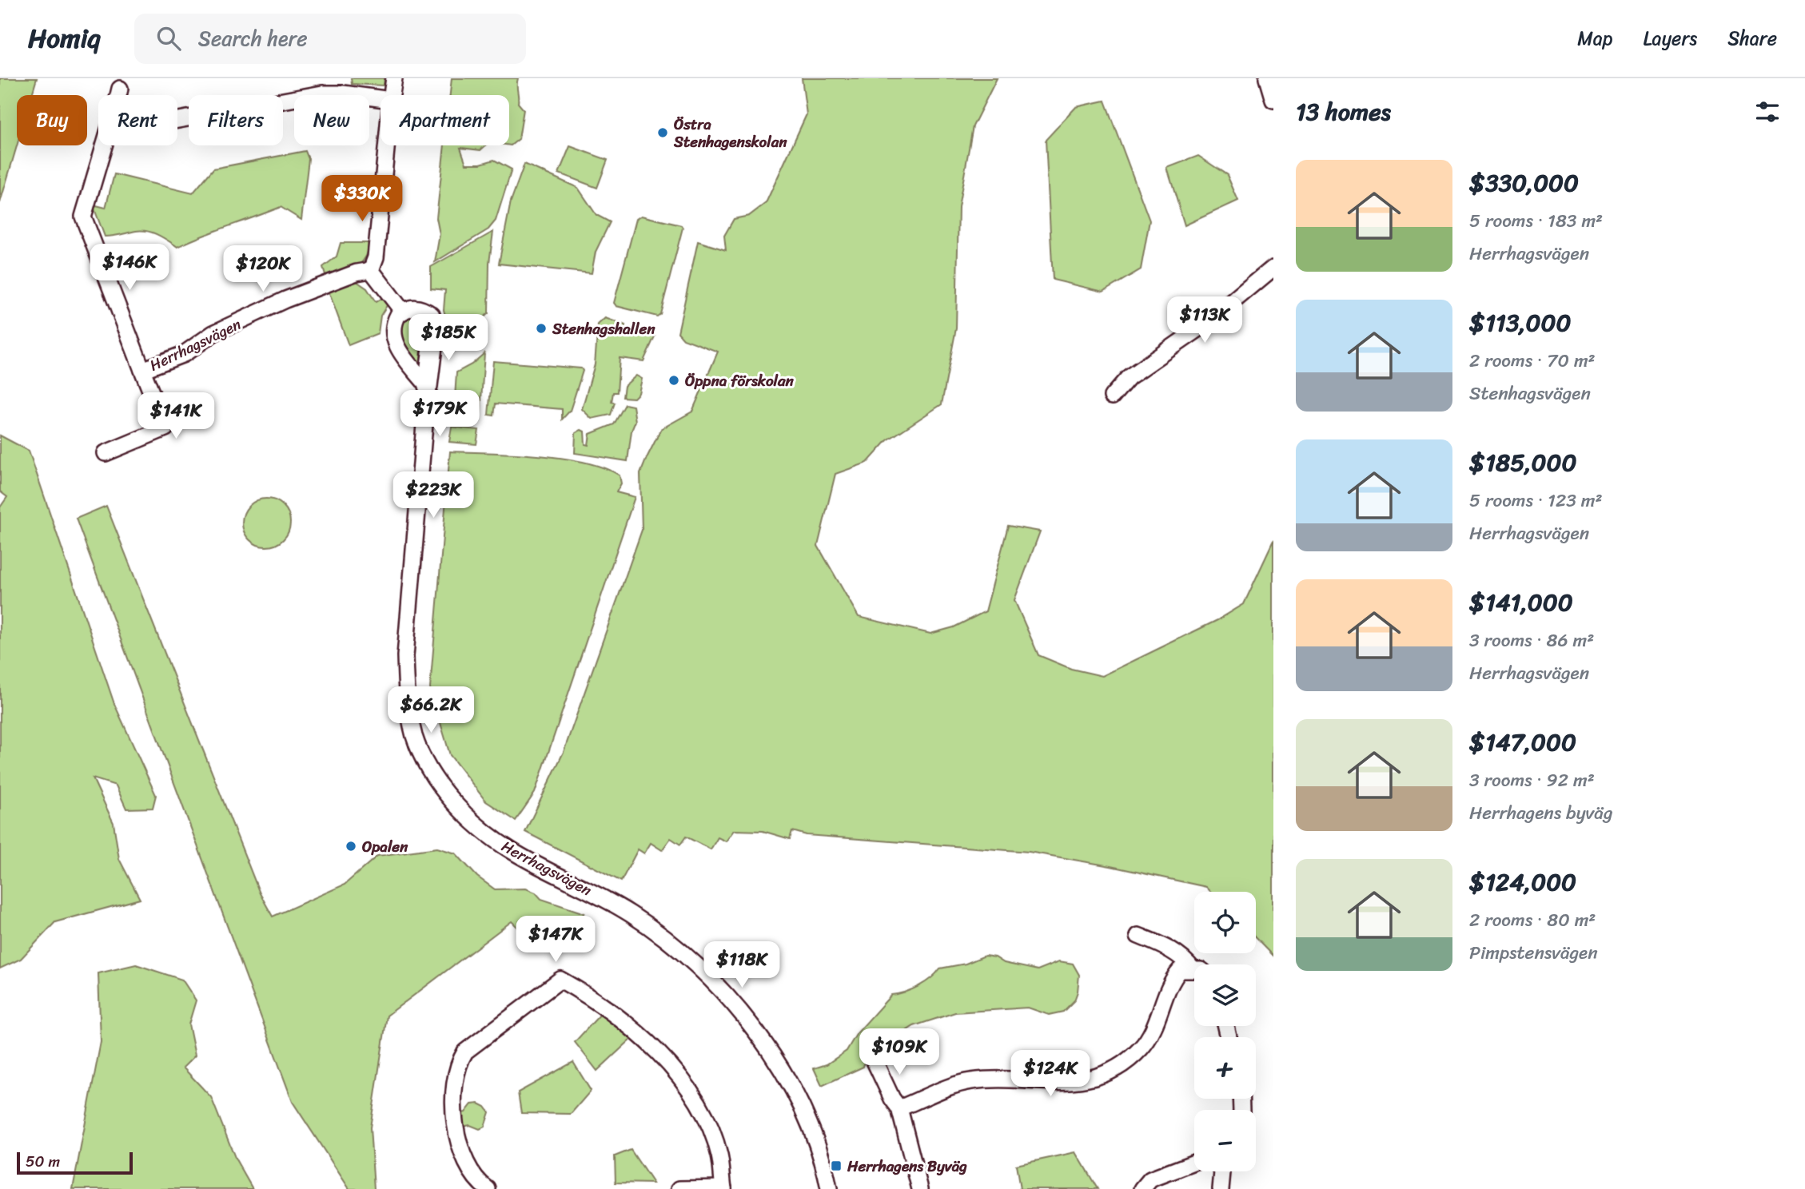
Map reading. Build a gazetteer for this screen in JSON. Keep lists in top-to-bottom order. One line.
{"streets":{"street":["Herrhagsvägen"]},"places":{"other":["Östra Stenhagenskolan","Stenhagshallen","Öppna förskolan","Opalen"],"transit":["Herrhagens Byväg"]},"scale_bar":"50 m","page":{"header":"Homiq","search":"Search here","nav":["Map","Layers","Share"],"heading":"13 homes","chip":["Buy","Rent","Filters","New","Apartment"],"list":[{"name":"$330,000","note":"5 rooms · 183 m² · Herrhagsvägen"},{"name":"$113,000","note":"2 rooms · 70 m² · Stenhagsvägen"},{"name":"$185,000","note":"5 rooms · 123 m² · Herrhagsvägen"},{"name":"$141,000","note":"3 rooms · 86 m² · Herrhagsvägen"},{"name":"$147,000","note":"3 rooms · 92 m² · Herrhagens byväg"},{"name":"$124,000","note":"2 rooms · 80 m² · Pimpstensvägen"}],"price":["$330K","$146K","$120K","$113K","$185K","$179K","$141K","$223K","$66.2K","$147K","$118K","$109K","$124K"],"map_buttons":["+","−"],"scale":"50 m"}}
